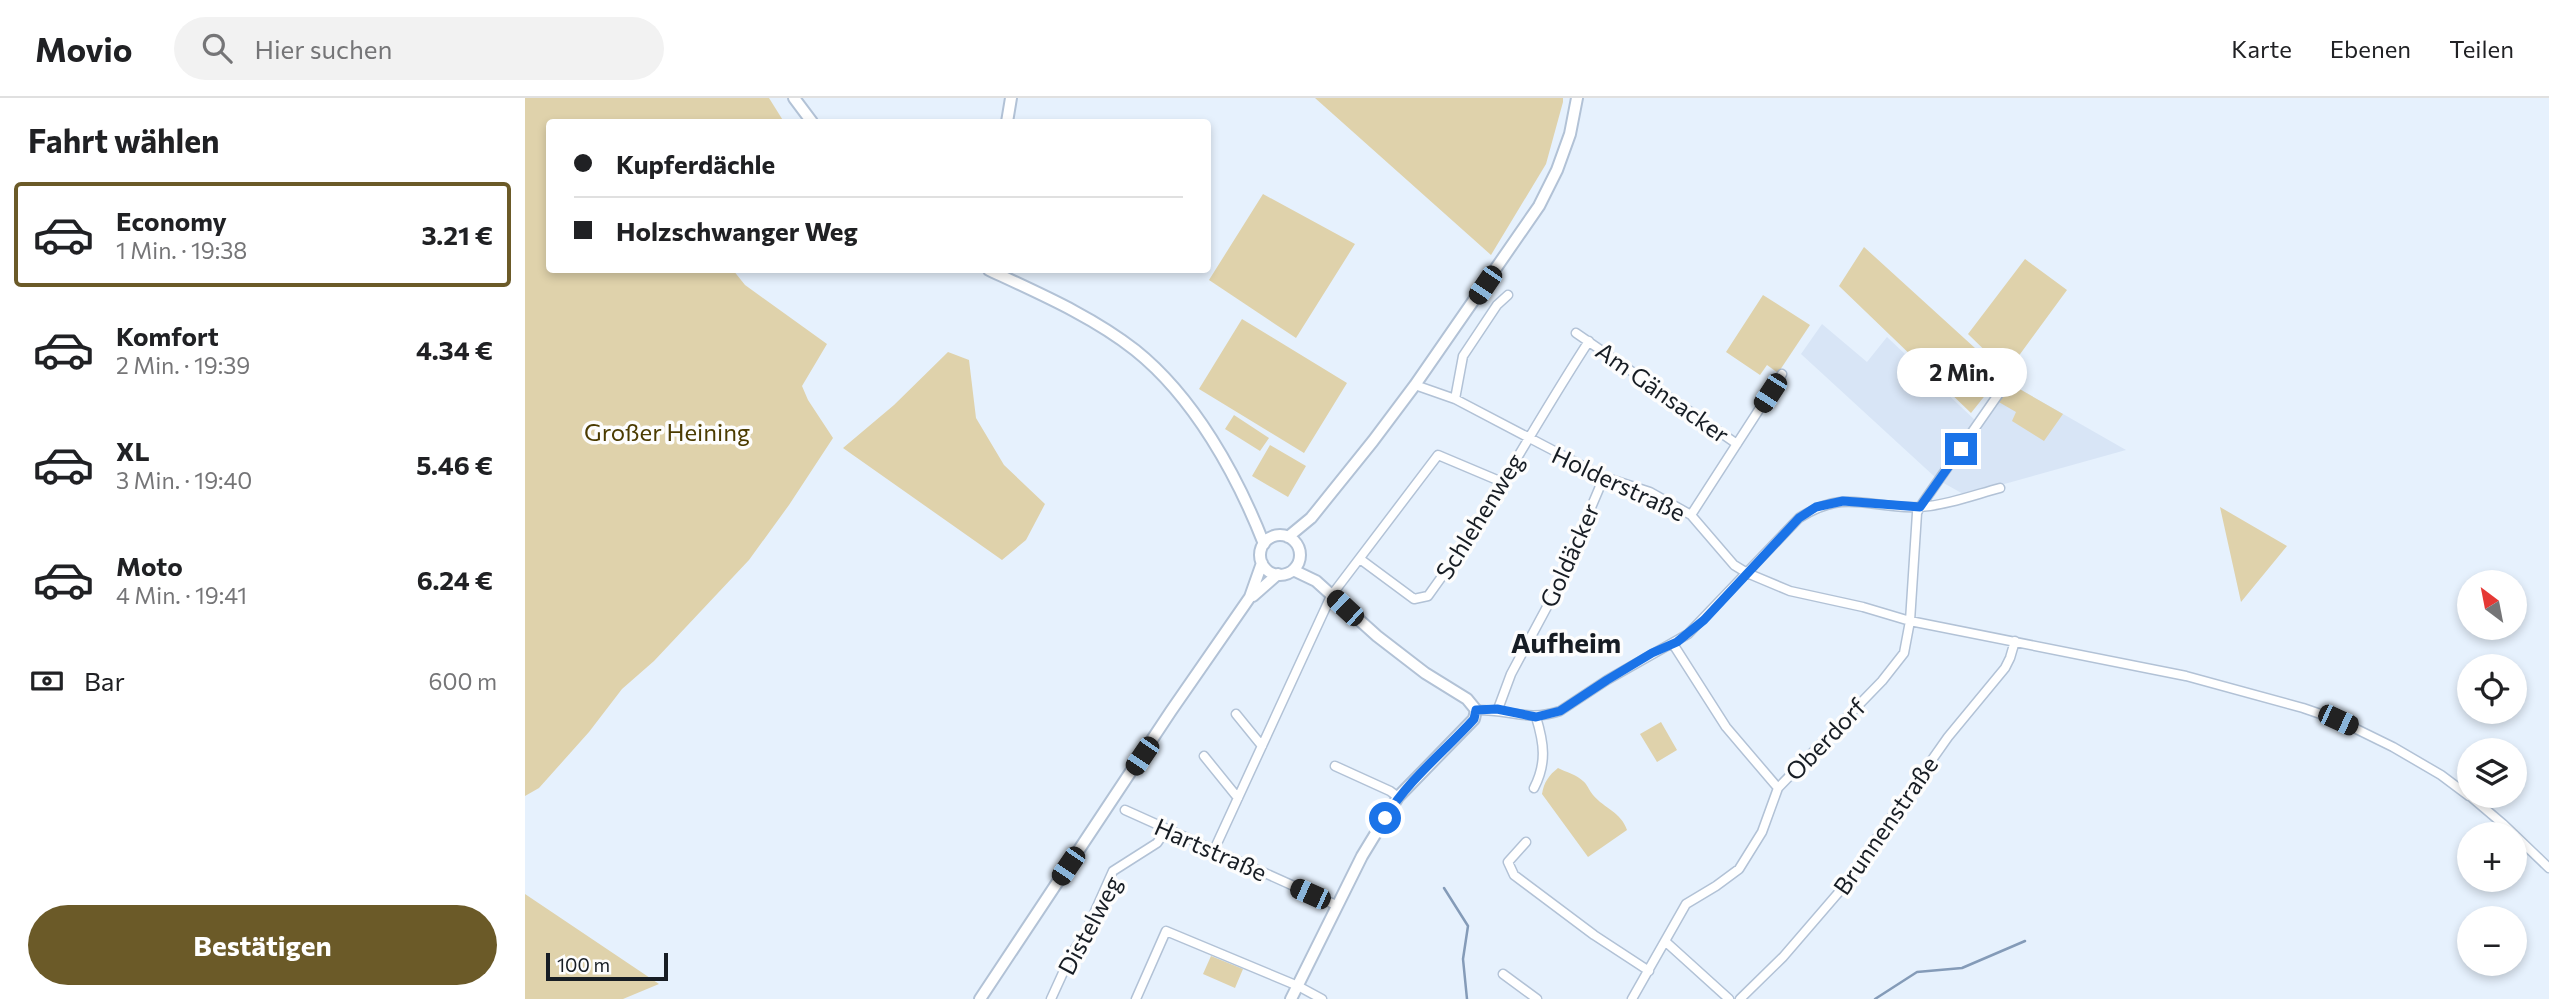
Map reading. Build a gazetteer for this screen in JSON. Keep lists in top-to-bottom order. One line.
{"streets":{"street":["Am Gänsacker","Holderstraße","Schlehenweg","Goldäcker","Oberdorf","Brunnenstraße","Hartstraße","Distelweg"]},"crossings":[["Am Gänsacker","Holderstraße"],["Am Gänsacker","Schlehenweg"],["Holderstraße","Schlehenweg"],["Holderstraße","Goldäcker"],["Holderstraße","Oberdorf"],["Holderstraße","Brunnenstraße"],["Hartstraße","Distelweg"]],"districts":["Aufheim"],"parks":["Großer Heining"],"scale_bar":"100 m","north":"top left","page":{"header":"Movio","search":"Hier suchen","nav":["Karte","Ebenen","Teilen"],"heading":"Fahrt wählen","banner":["Kupferdächle","Holzschwanger Weg"],"list":[{"name":"Economy","note":"1 Min. · 19:38","value":"3.21 €"},{"name":"Komfort","note":"2 Min. · 19:39","value":"4.34 €"},{"name":"XL","note":"3 Min. · 19:40","value":"5.46 €"},{"name":"Moto","note":"4 Min. · 19:41","value":"6.24 €"}],"bubble":"2 Min.","map_buttons":["+","−"],"pay":["Bar","600 m"],"buttons":"Bestätigen","scale":"100 m"}}
